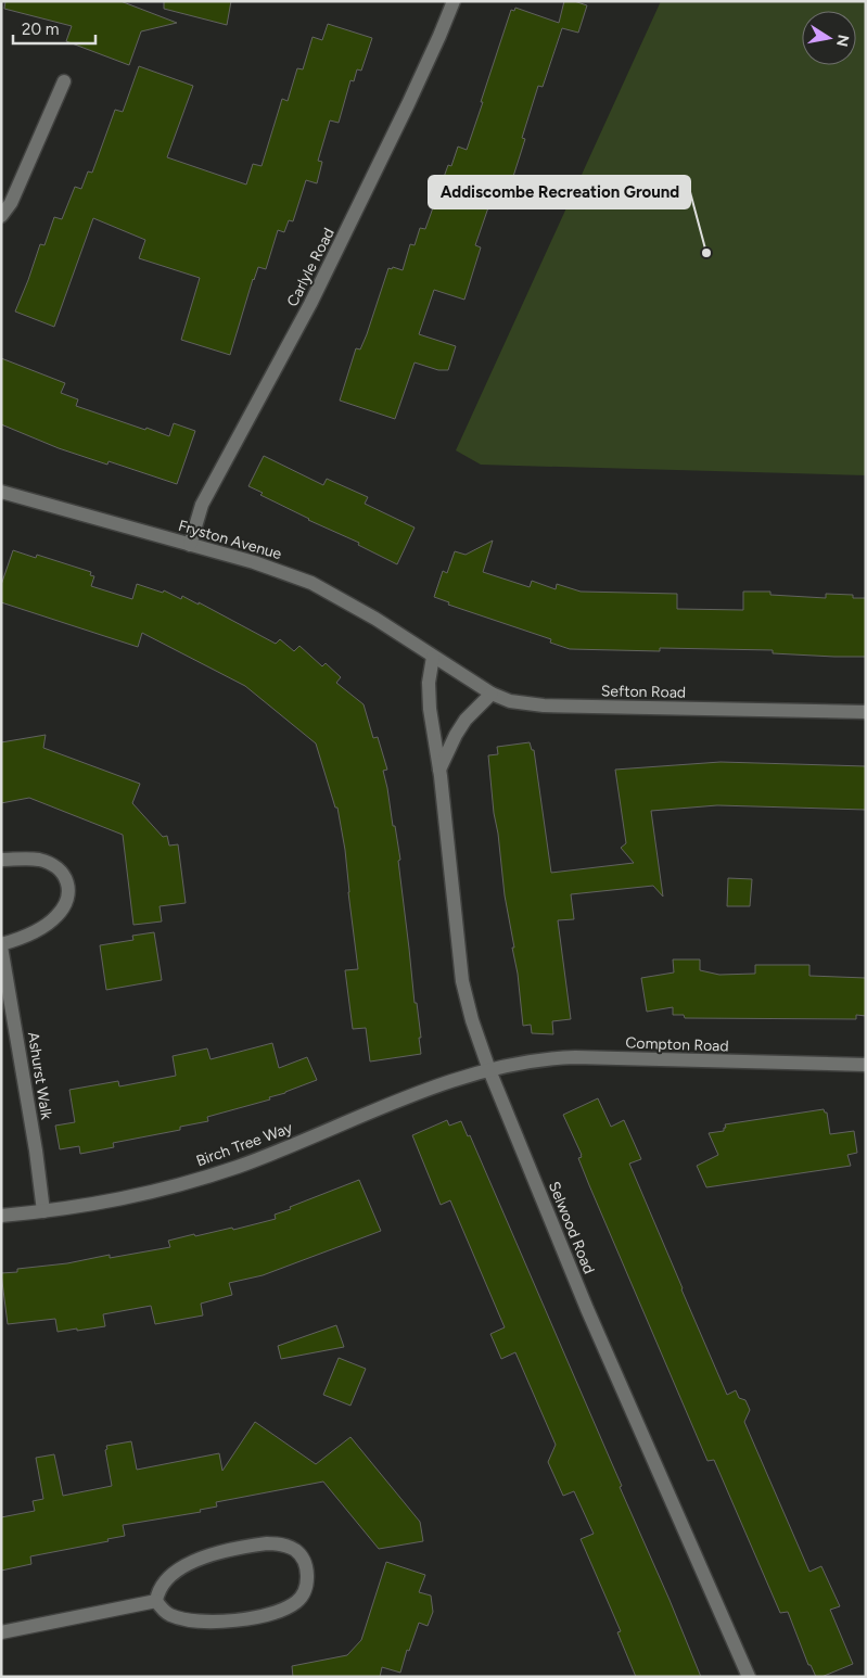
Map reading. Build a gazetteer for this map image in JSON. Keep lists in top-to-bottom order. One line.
{"streets":{"street":["Carlyle Road","Fryston Avenue","Sefton Road","Compton Road","Ashurst Walk","Birch Tree Way","Selwood Road"]},"crossings":[["Carlyle Road","Fryston Avenue"],["Fryston Avenue","Sefton Road"],["Fryston Avenue","Selwood Road"],["Sefton Road","Selwood Road"],["Compton Road","Birch Tree Way"],["Compton Road","Selwood Road"],["Ashurst Walk","Birch Tree Way"],["Birch Tree Way","Selwood Road"]],"places":["Addiscombe Recreation Ground"],"scale_bar":"20 m","north":"right"}
